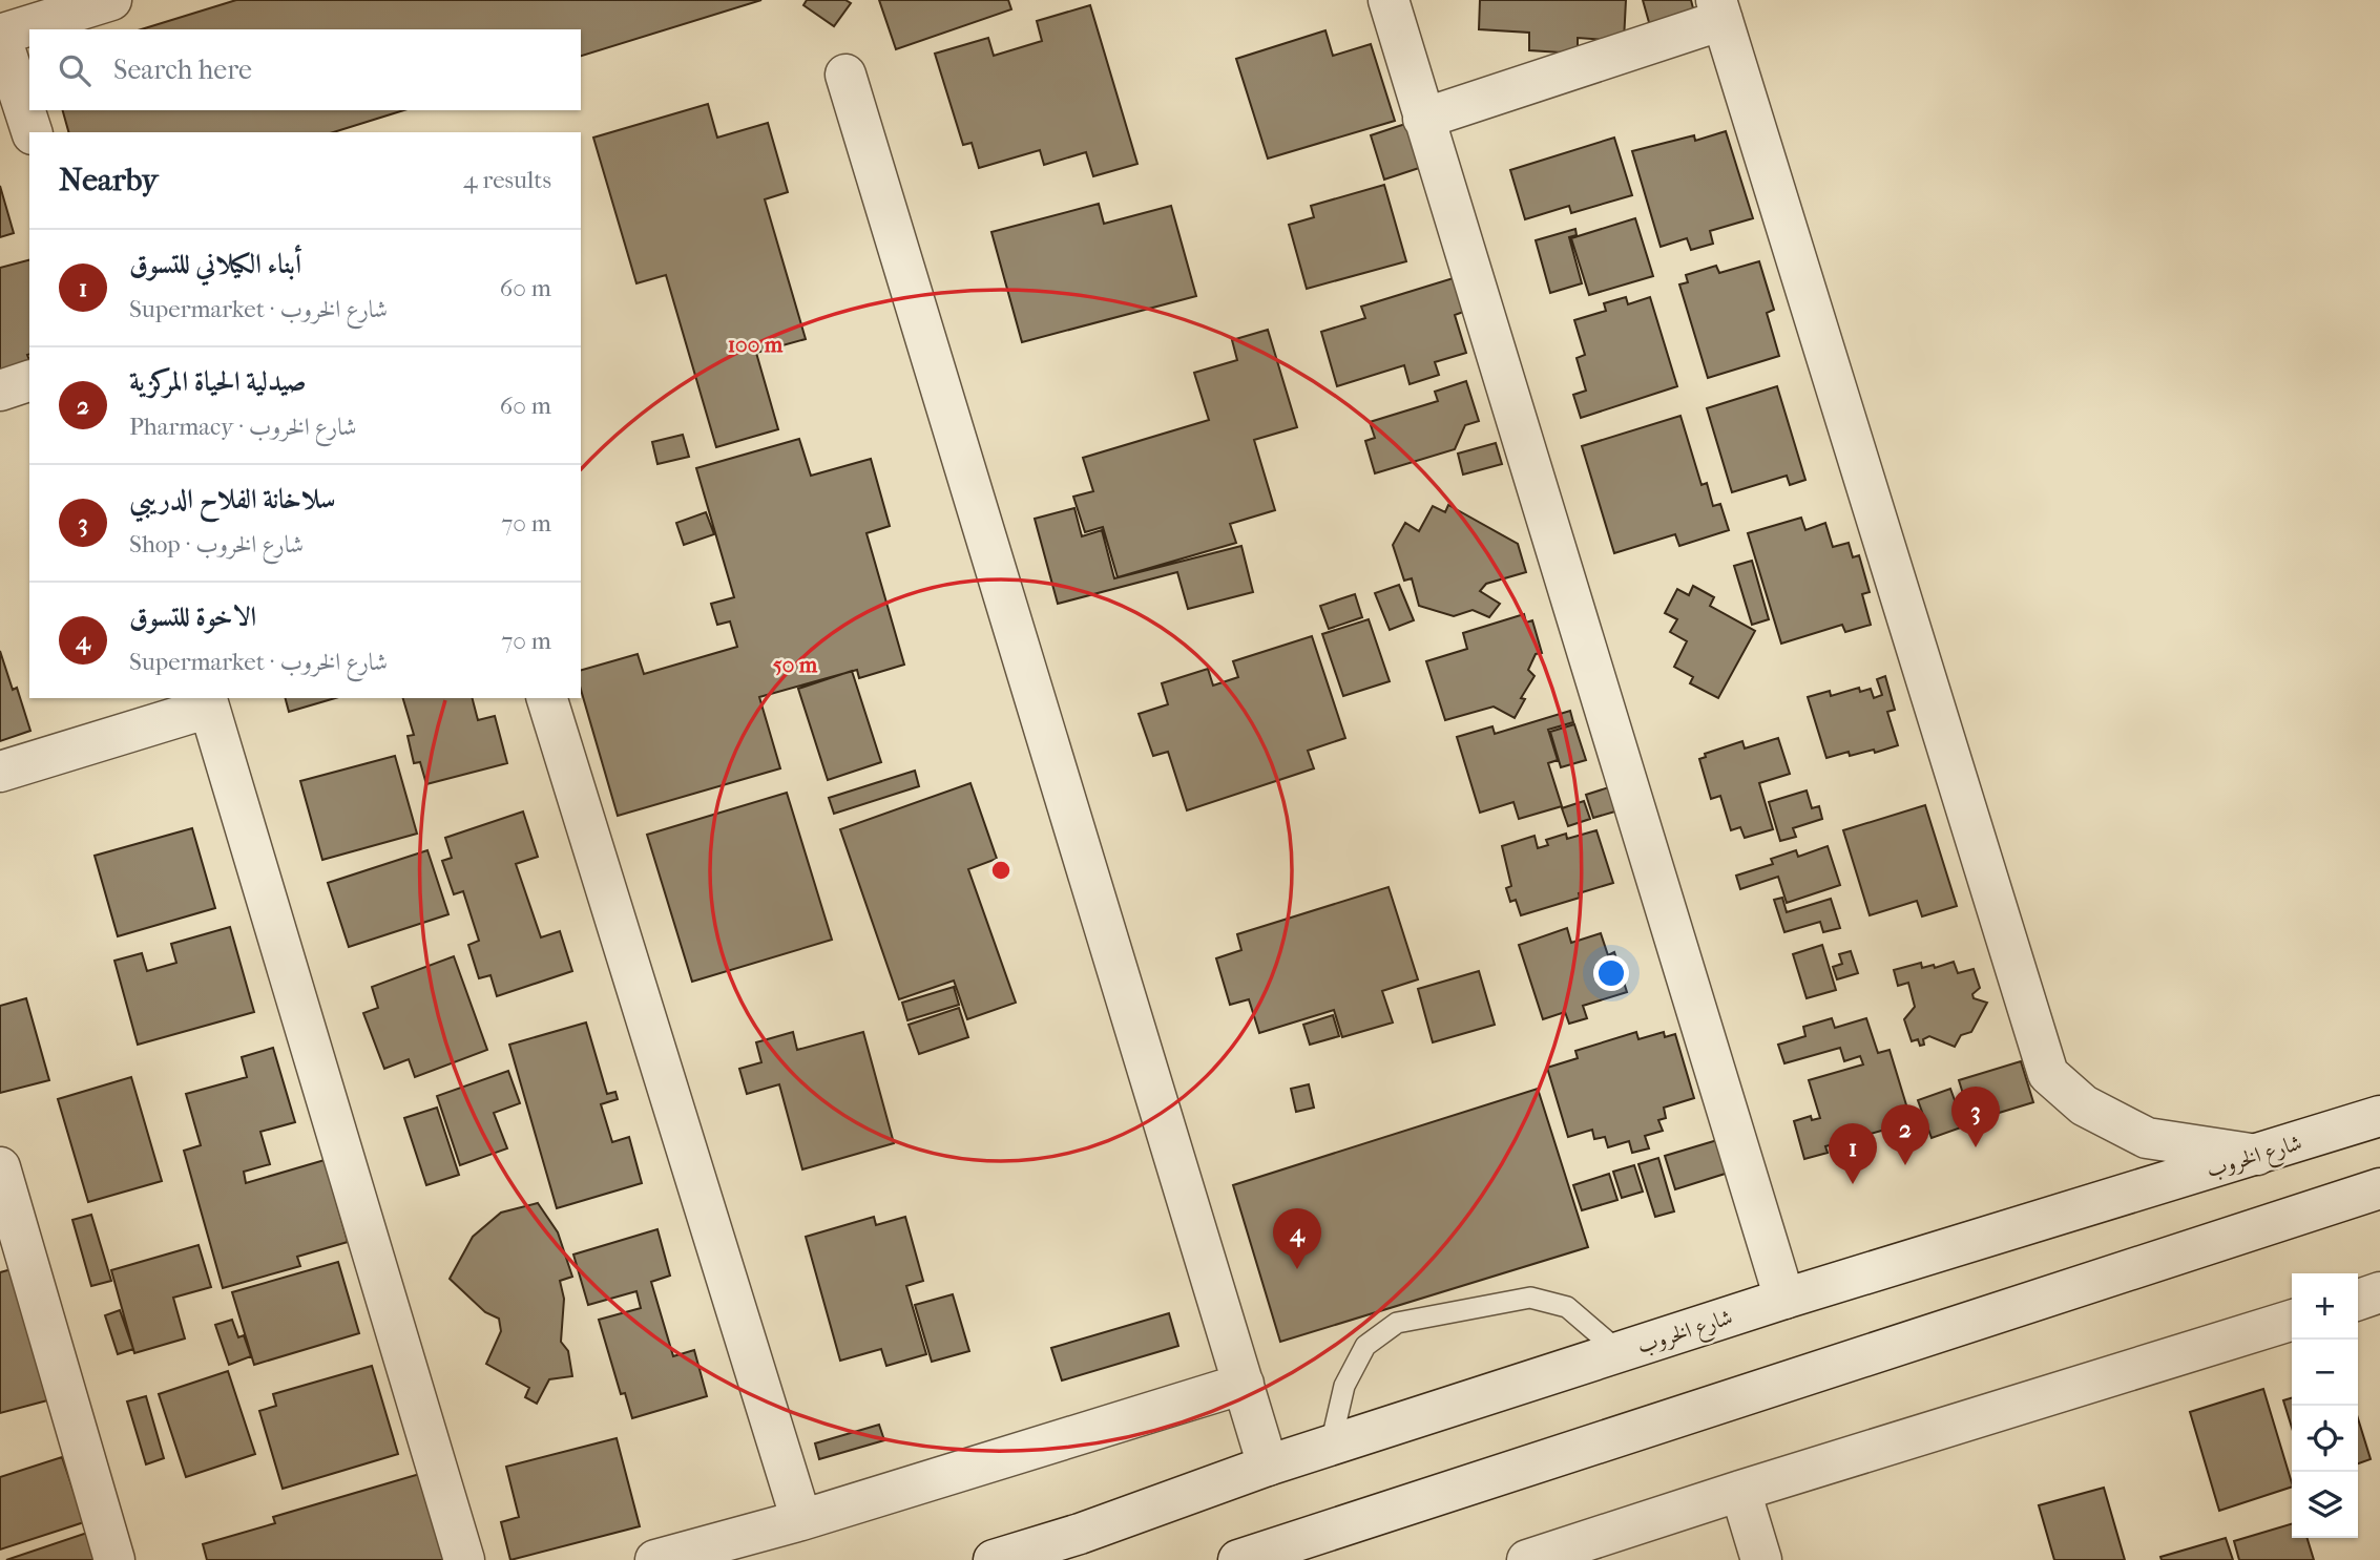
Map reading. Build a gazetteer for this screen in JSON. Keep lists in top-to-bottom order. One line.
{"streets":{"street":["شارع الخروب"]},"page":{"search":"Search here","heading":["Nearby","4 results"],"list":[{"mark":"1","name":"أبناء الكيلاني للتسوق","note":"Supermarket · شارع الخروب","value":"60 m"},{"mark":"2","name":"صيدلية الحياة المركزية","note":"Pharmacy · شارع الخروب","value":"60 m"},{"mark":"3","name":"سلاخانة الفلاح الدريبي","note":"Shop · شارع الخروب","value":"70 m"},{"mark":"4","name":"الاخوة للتسوق","note":"Supermarket · شارع الخروب","value":"70 m"}],"pins":["3","2","1","4"],"map_buttons":["+","−"]},"rings":["100 m","50 m"]}
